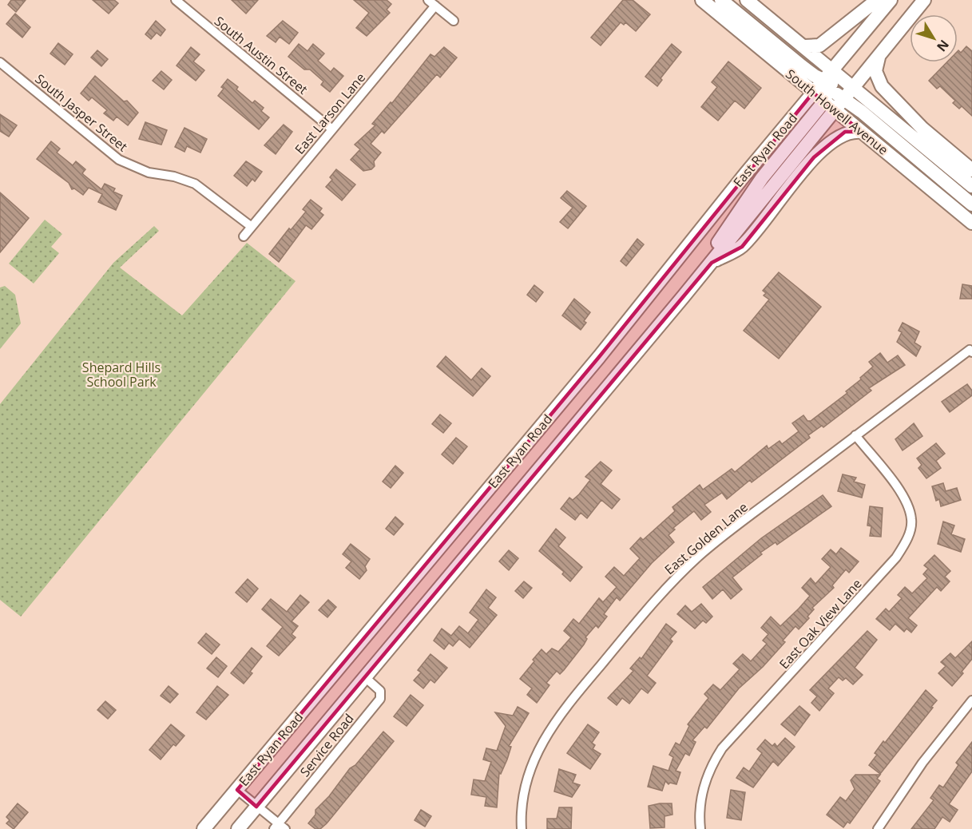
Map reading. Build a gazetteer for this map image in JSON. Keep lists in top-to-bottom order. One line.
{"streets":{"main road":["South Howell Avenue","East Ryan Road"],"street":["South Austin Street","South Jasper Street","East Larson Lane","East Golden Lane","East Oak View Lane","Service Road"]},"crossings":[["South Austin Street","East Larson Lane"],["South Howell Avenue","East Ryan Road"],["South Jasper Street","East Larson Lane"],["East Ryan Road","Service Road"],["East Golden Lane","East Oak View Lane"]],"parks":["Shepard Hills School Park"],"north":"bottom right"}
